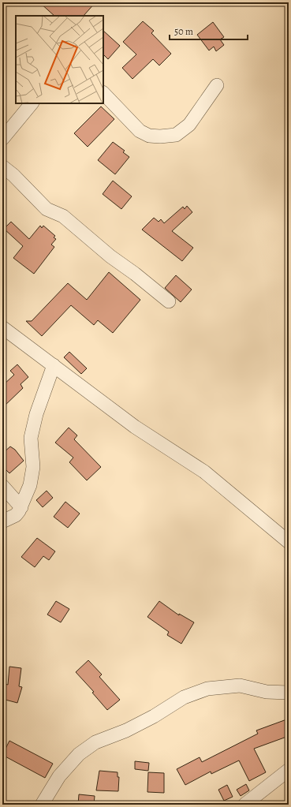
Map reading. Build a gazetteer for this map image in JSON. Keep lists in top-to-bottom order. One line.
{"scale_bar":"50 m"}
